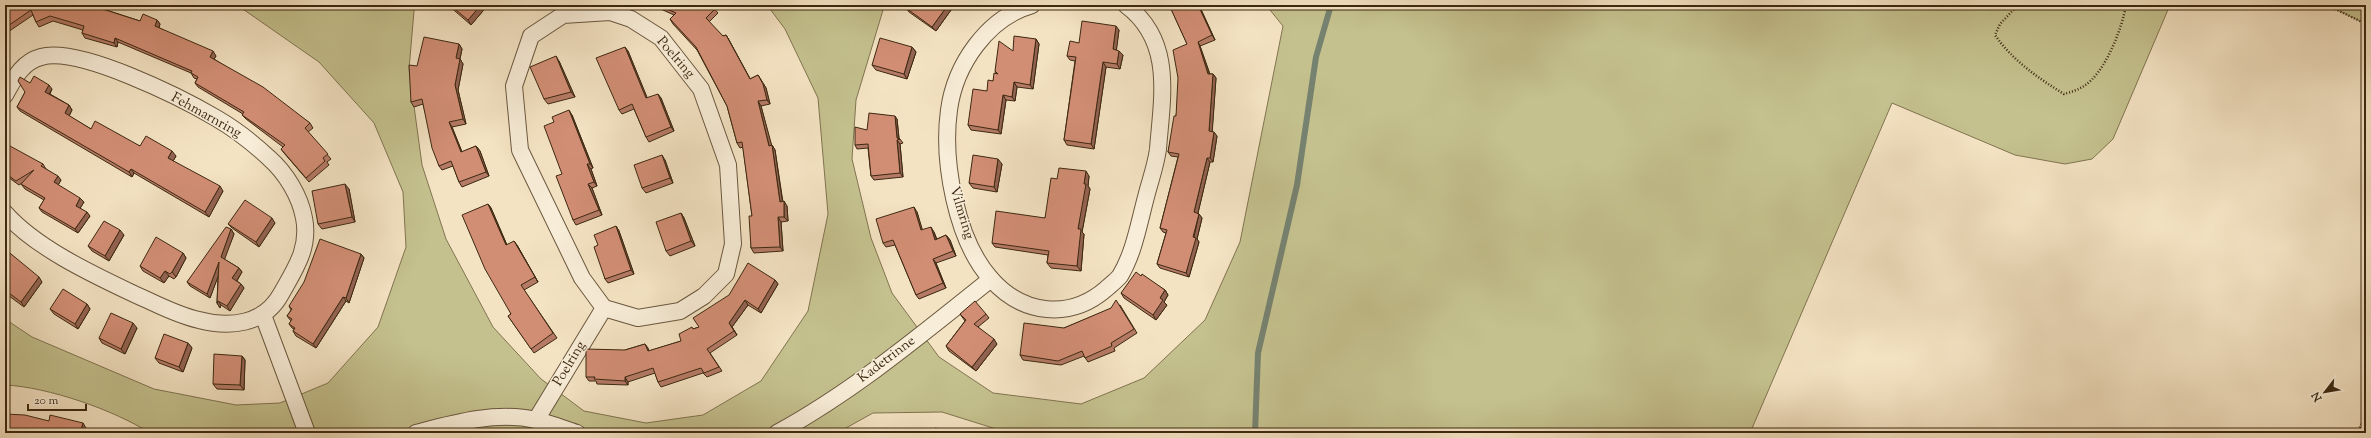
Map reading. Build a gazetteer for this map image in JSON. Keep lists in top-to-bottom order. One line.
{"streets":{"street":["Poelring","Fehmarnring","Vilmring","Kadetrinne"]},"crossings":[["Vilmring","Kadetrinne"]],"scale_bar":"20 m","north":"bottom left"}
